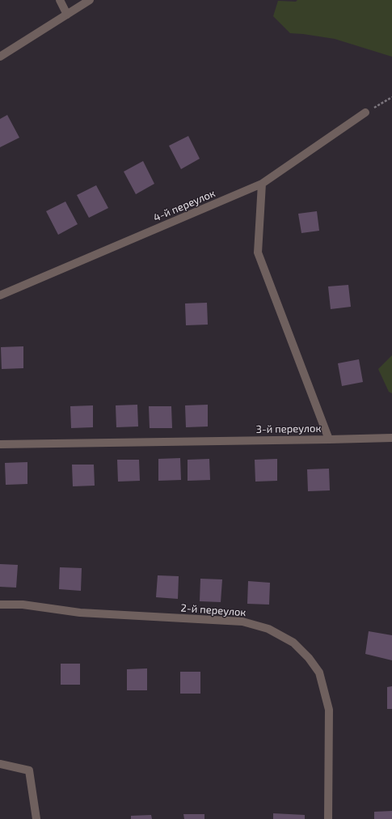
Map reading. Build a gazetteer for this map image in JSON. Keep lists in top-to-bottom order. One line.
{"streets":{"street":["4-й переулок","3-й переулок","2-й переулок"]},"crossings":[["4-й переулок","3-й переулок"]]}
